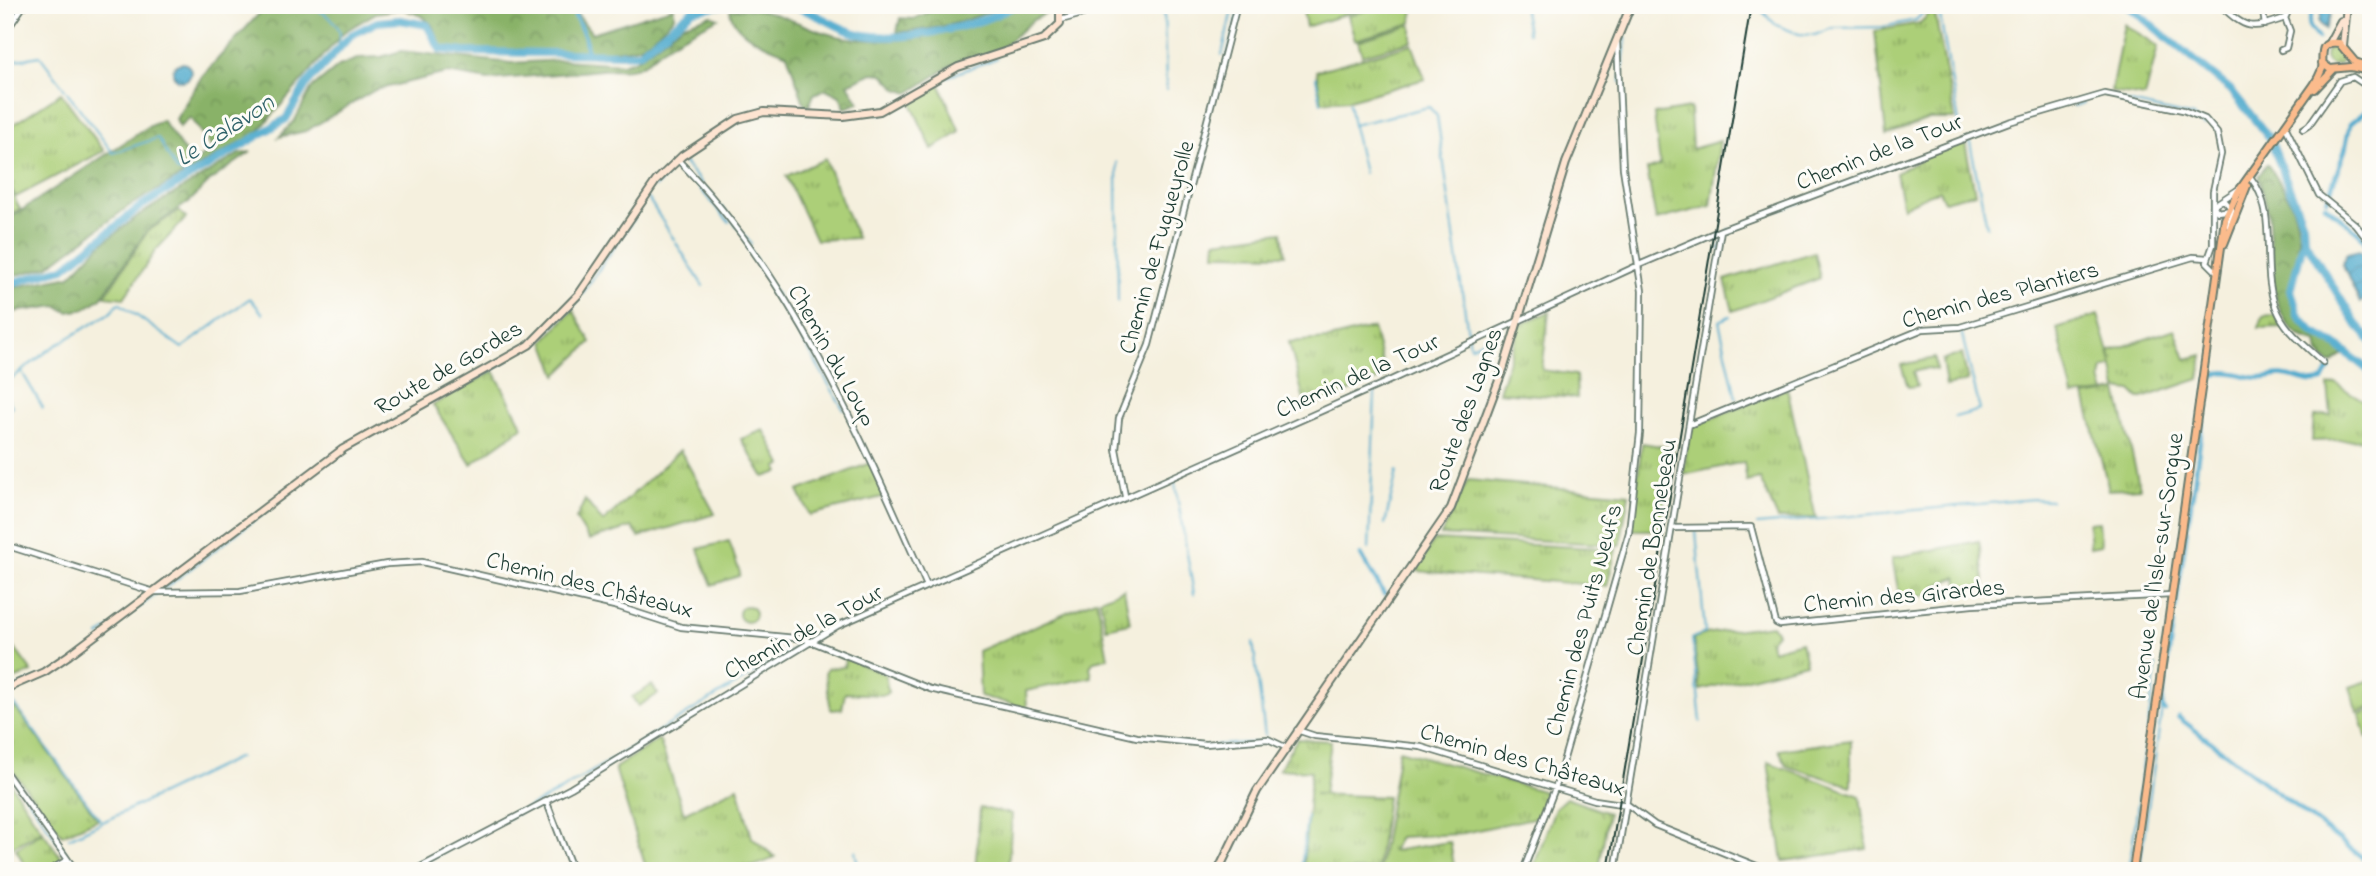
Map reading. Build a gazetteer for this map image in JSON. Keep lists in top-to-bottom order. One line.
{"streets":{"main road":["Avenue de l'Isle-sur-Sorgue"],"street":["Chemin de la Tour","Chemin de Fugueyrolle","Chemin des Plantiers","Chemin du Loup","Route de Gordes","Route des Lagnes","Chemin de Bonnebeau","Chemin des Châteaux","Chemin des Girardes","Chemin des Puits Neufs"]},"crossings":[["Chemin de la Tour","Chemin de Fugueyrolle"],["Chemin de la Tour","Chemin des Plantiers"],["Chemin de la Tour","Chemin du Loup"],["Chemin de la Tour","Route des Lagnes"],["Chemin de la Tour","Chemin de Bonnebeau"],["Chemin de la Tour","Chemin des Châteaux"],["Chemin de la Tour","Chemin des Puits Neufs"],["Chemin des Plantiers","Chemin de Bonnebeau"],["Chemin du Loup","Route de Gordes"],["Route de Gordes","Chemin des Châteaux"],["Route des Lagnes","Chemin des Châteaux"],["Route des Lagnes","Chemin des Puits Neufs"],["Chemin de Bonnebeau","Chemin des Châteaux"],["Chemin de Bonnebeau","Chemin des Girardes"],["Avenue de l'Isle-sur-Sorgue","Chemin des Girardes"],["Chemin des Châteaux","Chemin des Puits Neufs"]],"water":["Le Calavon"]}
